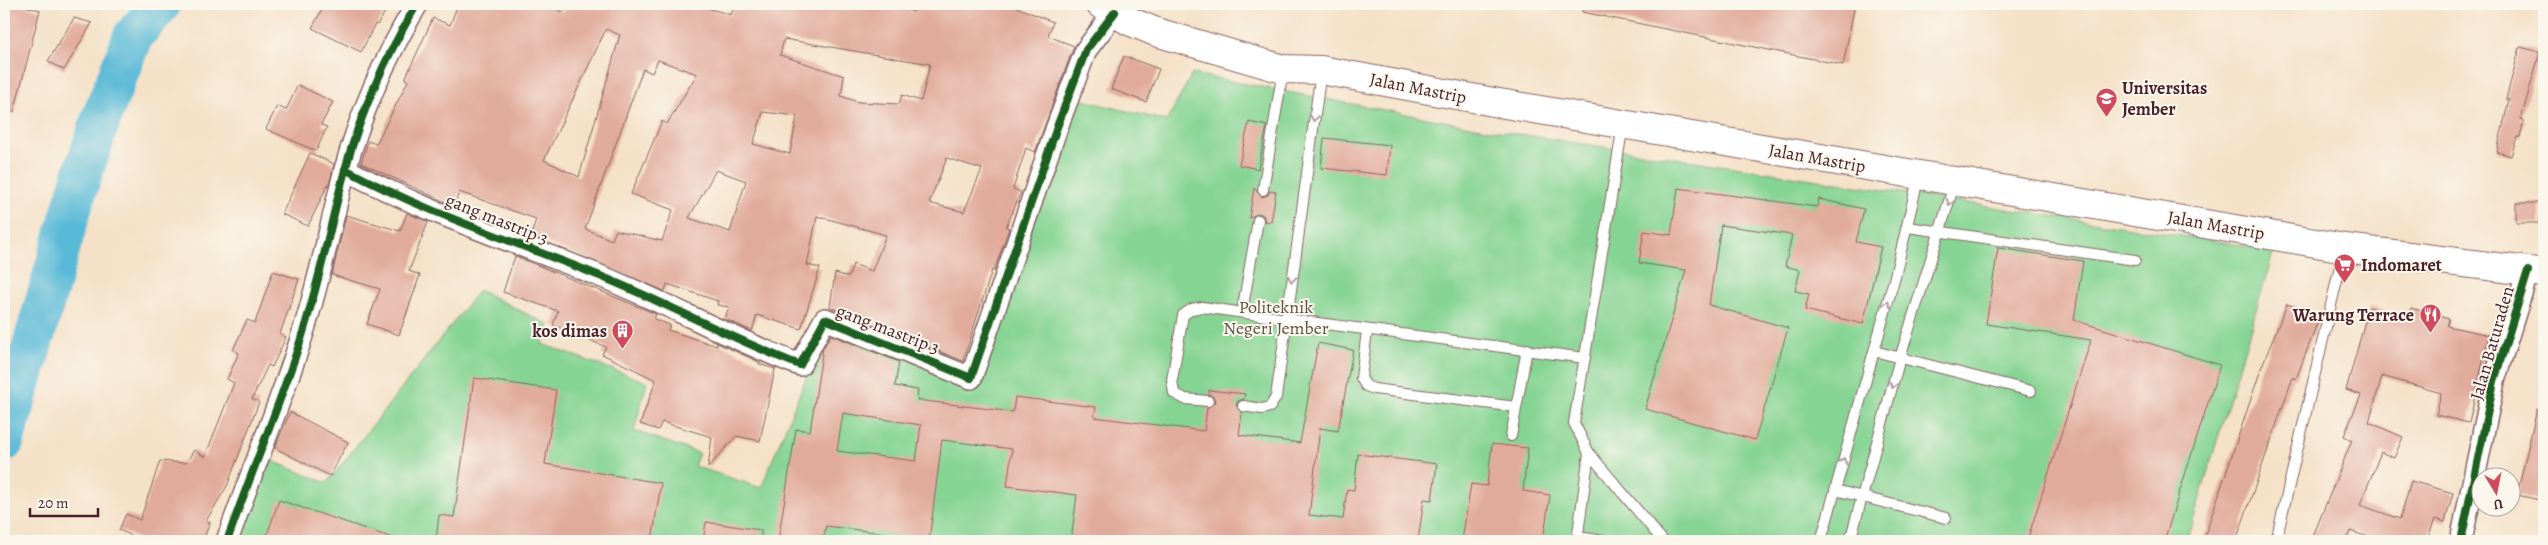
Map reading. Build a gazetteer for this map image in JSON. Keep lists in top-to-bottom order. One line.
{"streets":{"main road":["Jalan Mastrip"],"street":["gang mastrip 3","Jalan Baturaden"]},"crossings":[["Jalan Mastrip","gang mastrip 3"],["Jalan Mastrip","Jalan Baturaden"]],"parks":["Politeknik Negeri Jember"],"places":{"school or university":["Universitas Jember"],"supermarket":["Indomaret"],"restaurant":["Warung Terrace"],"building":["kos dimas"]},"scale_bar":"20 m","north":"bottom"}
